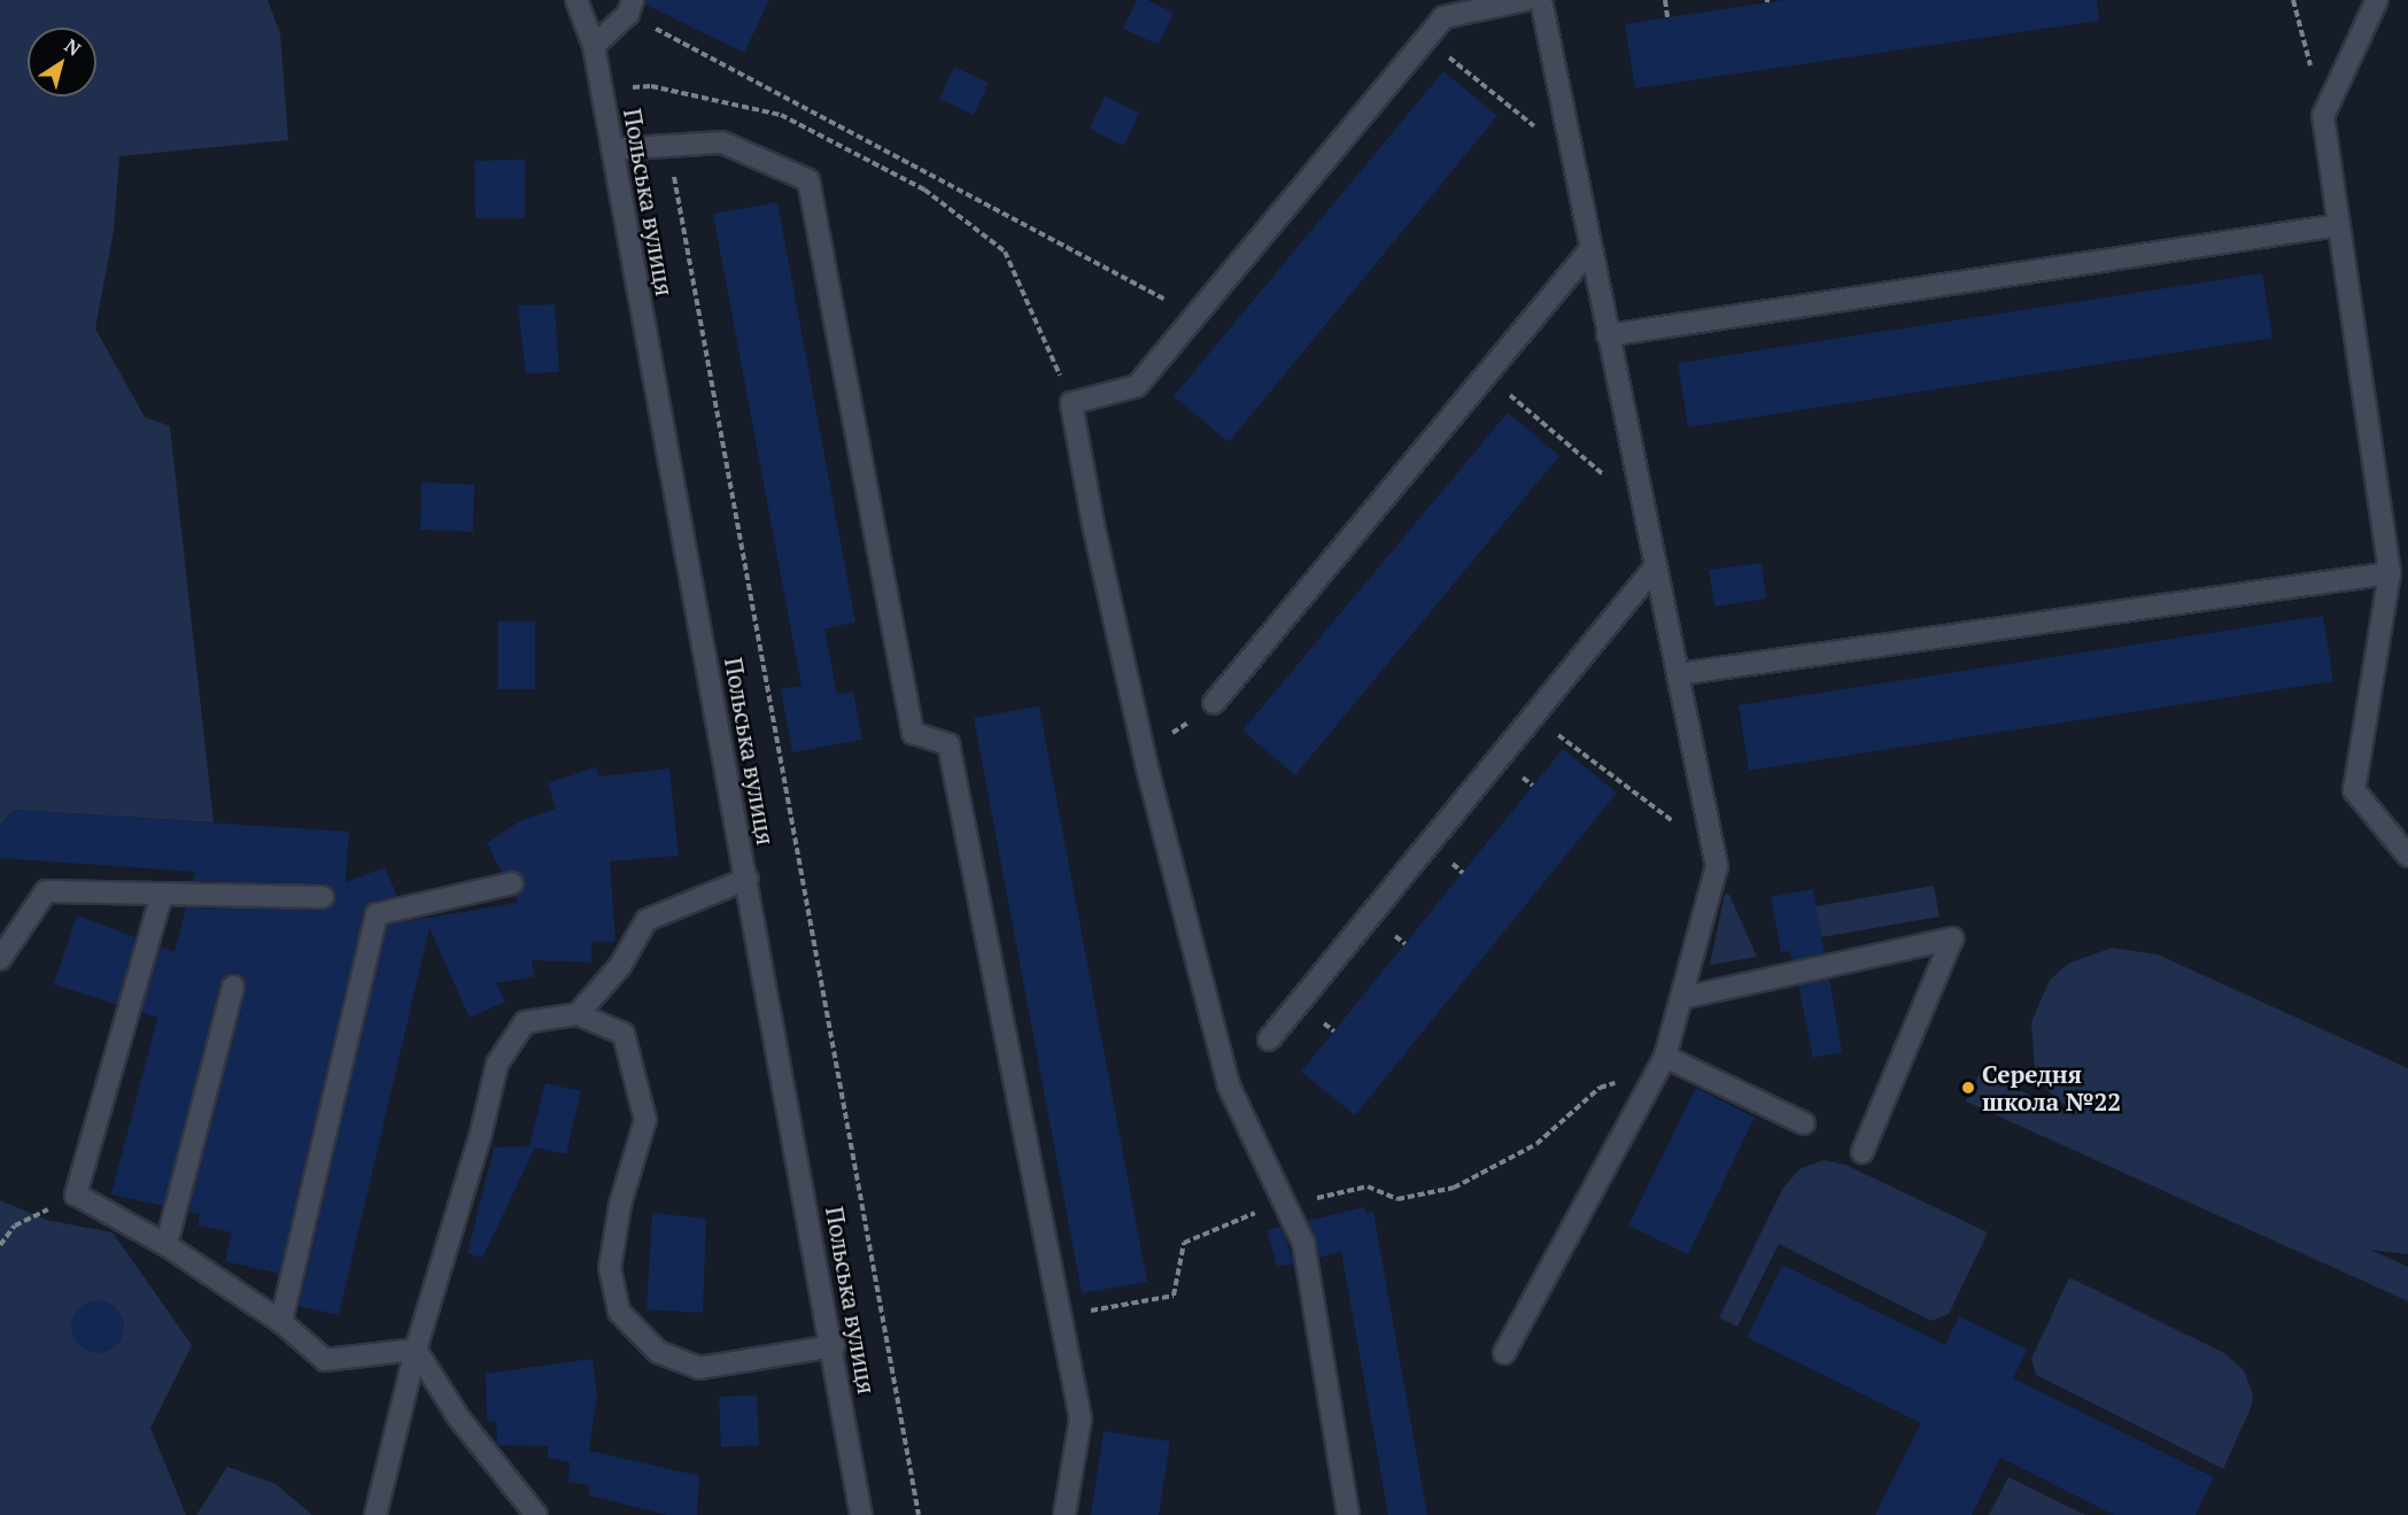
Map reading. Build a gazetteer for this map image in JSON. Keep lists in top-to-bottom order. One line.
{"streets":{"street":["Польська вулиця"]},"places":["Середня школа №22"],"north":"top right"}
